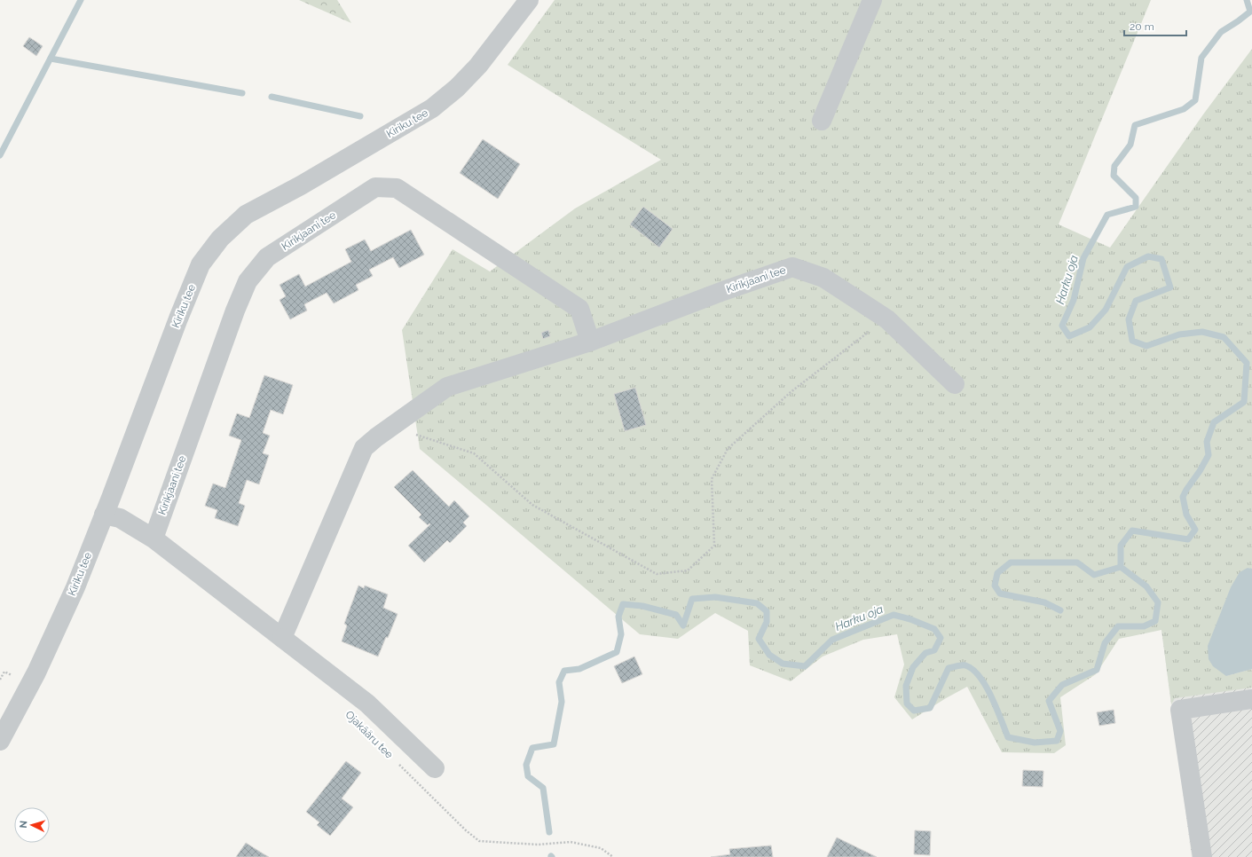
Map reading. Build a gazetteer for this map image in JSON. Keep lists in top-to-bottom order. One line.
{"streets":{"street":["Kiriku tee","Kirikjaani tee","Ojakääru tee"]},"crossings":[["Kirikjaani tee","Ojakääru tee"]],"water":["Harku oja"],"scale_bar":"20 m","north":"left"}
